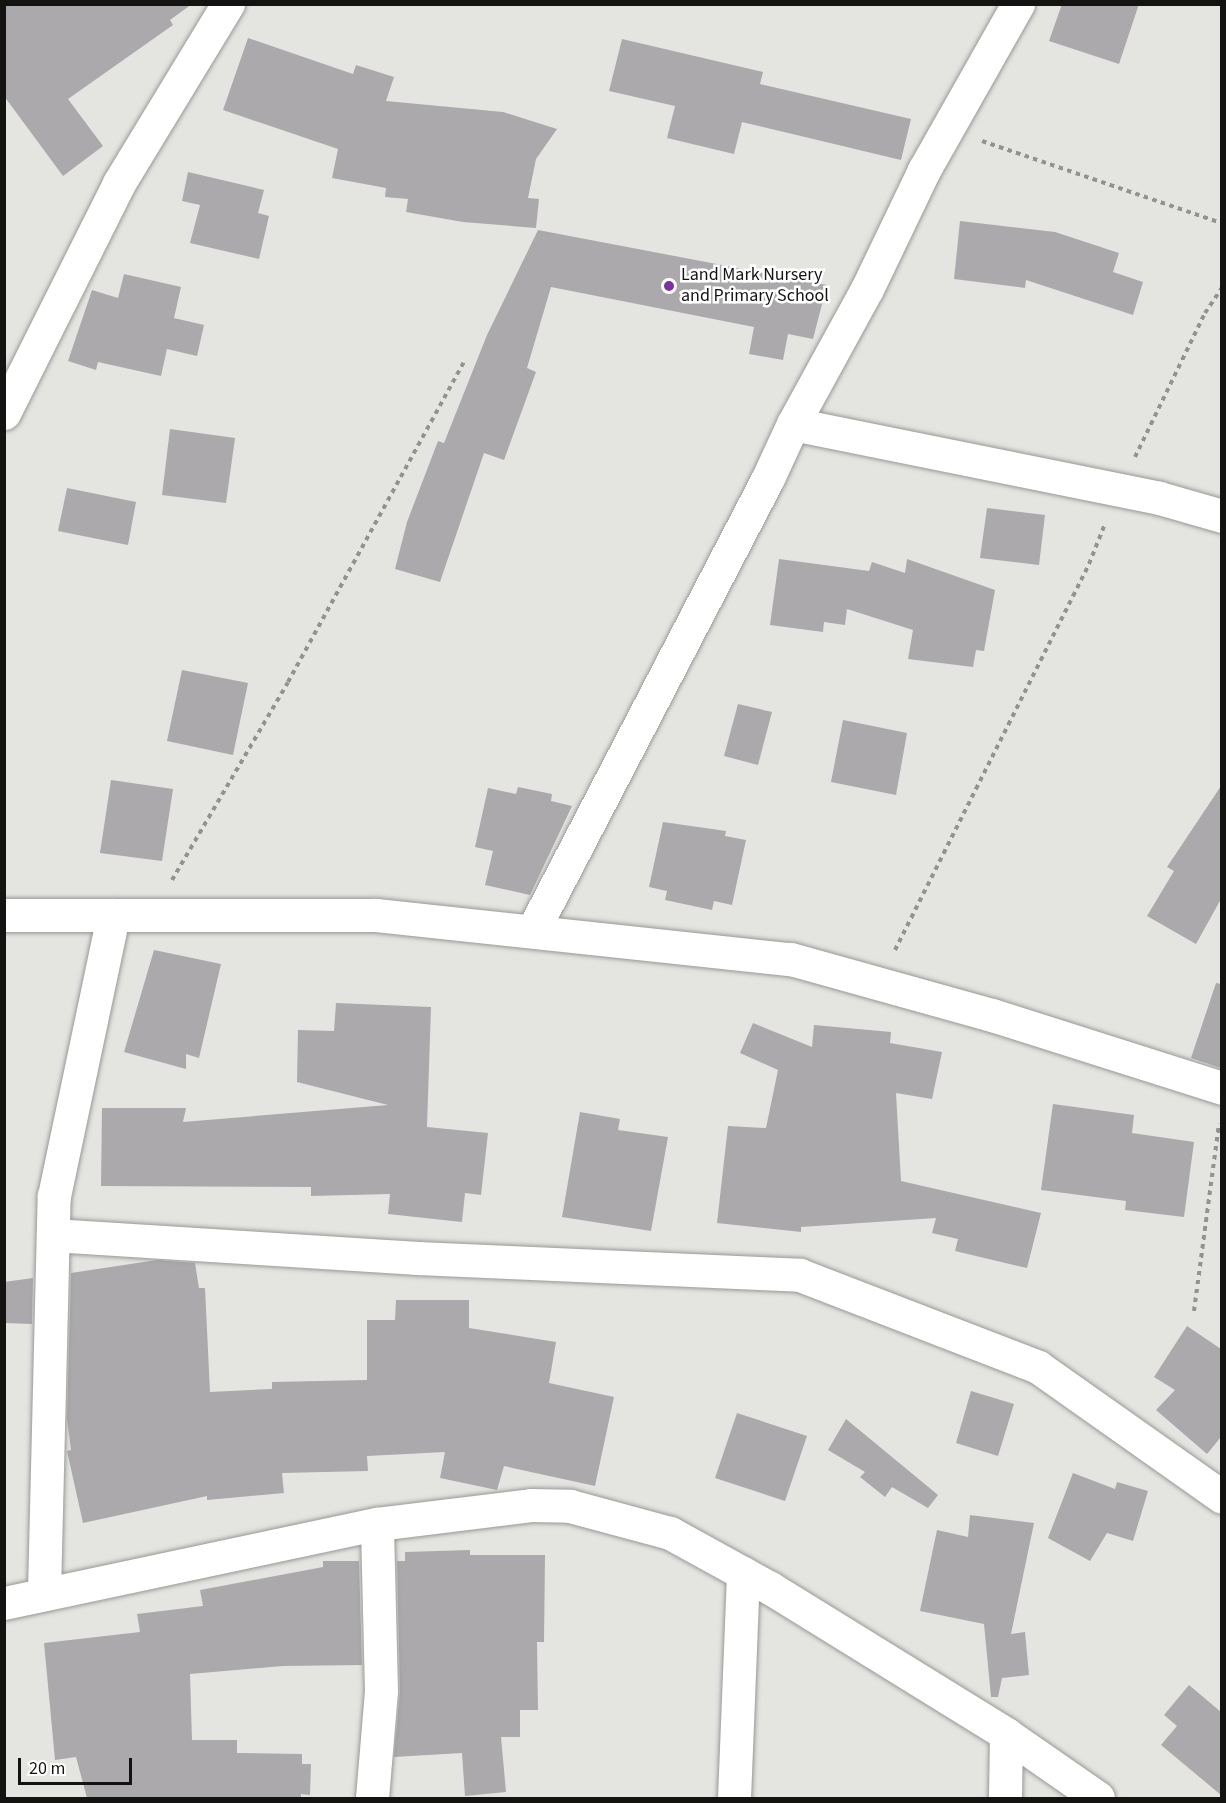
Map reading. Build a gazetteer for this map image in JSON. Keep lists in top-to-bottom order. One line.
{"places":["Land Mark Nursery and Primary School"],"scale_bar":"20 m"}
